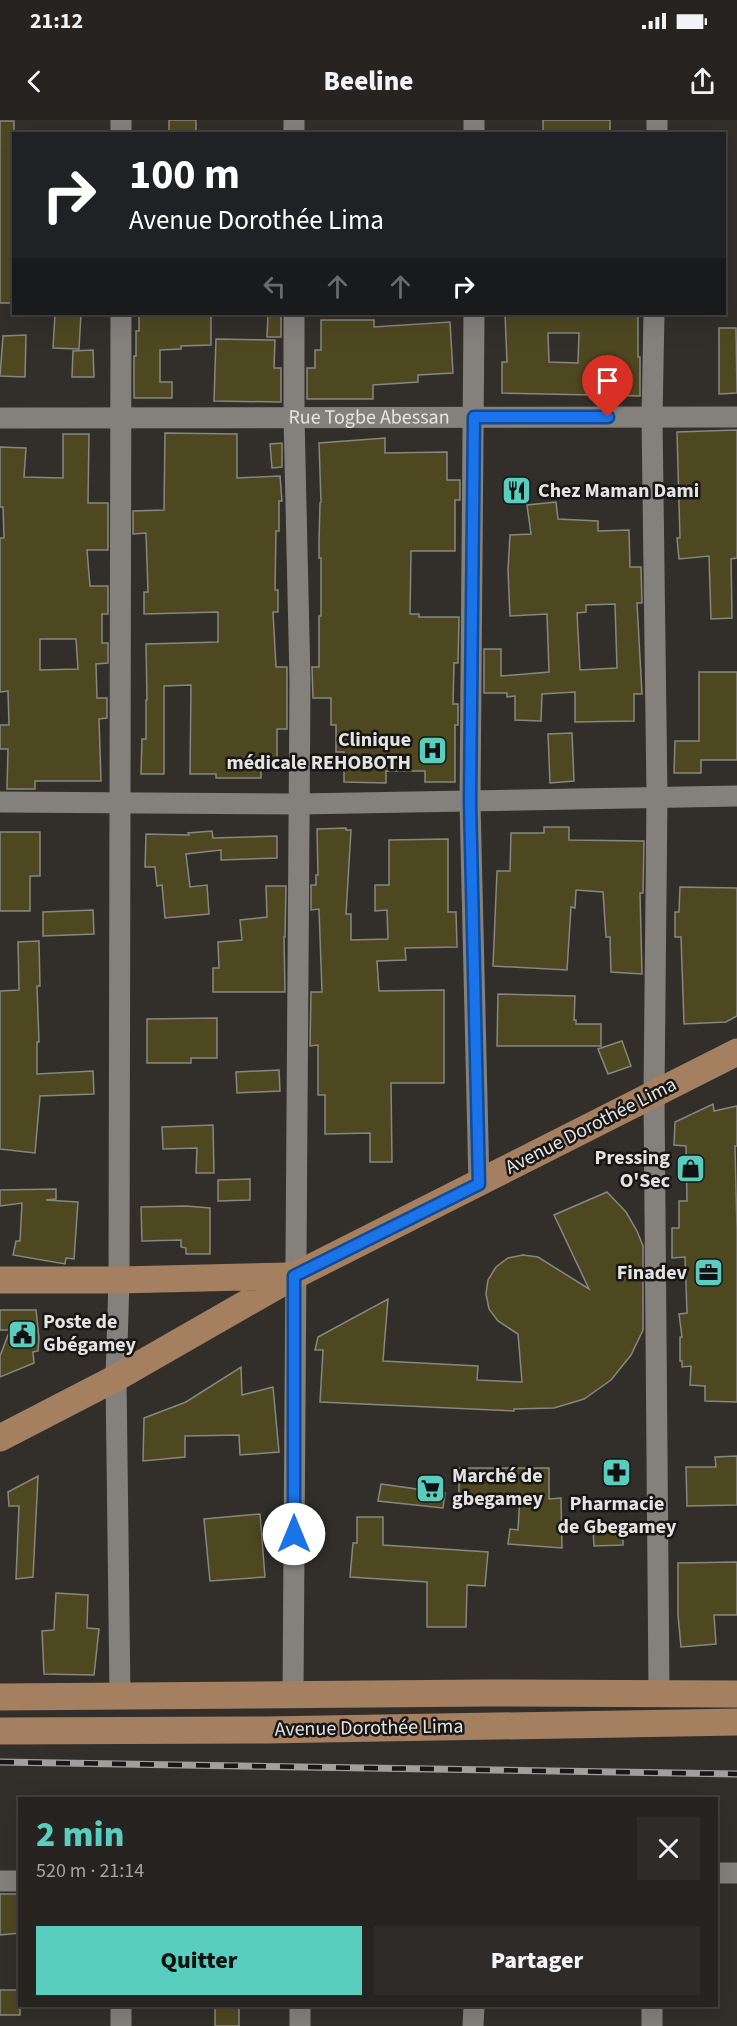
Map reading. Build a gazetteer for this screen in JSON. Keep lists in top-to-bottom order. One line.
{"streets":{"main road":["Avenue Dorothée Lima"],"street":["Rue Togbe Abessan"]},"places":{"restaurant":["Chez Maman Dami"],"hospital":["Clinique médicale REHOBOTH"],"shop":["Pressing O'Sec"],"office":["Finadev"],"public building":["Poste de Gbégamey"],"pharmacy":["Pharmacie de Gbegamey"],"supermarket":["Marché de gbegamey"]},"page":{"status":"21:12","header":"Beeline","turn":["100 m","Avenue Dorothée Lima"],"heading":["2 min","520 m · 21:14"],"buttons":["Quitter","Partager"]}}
